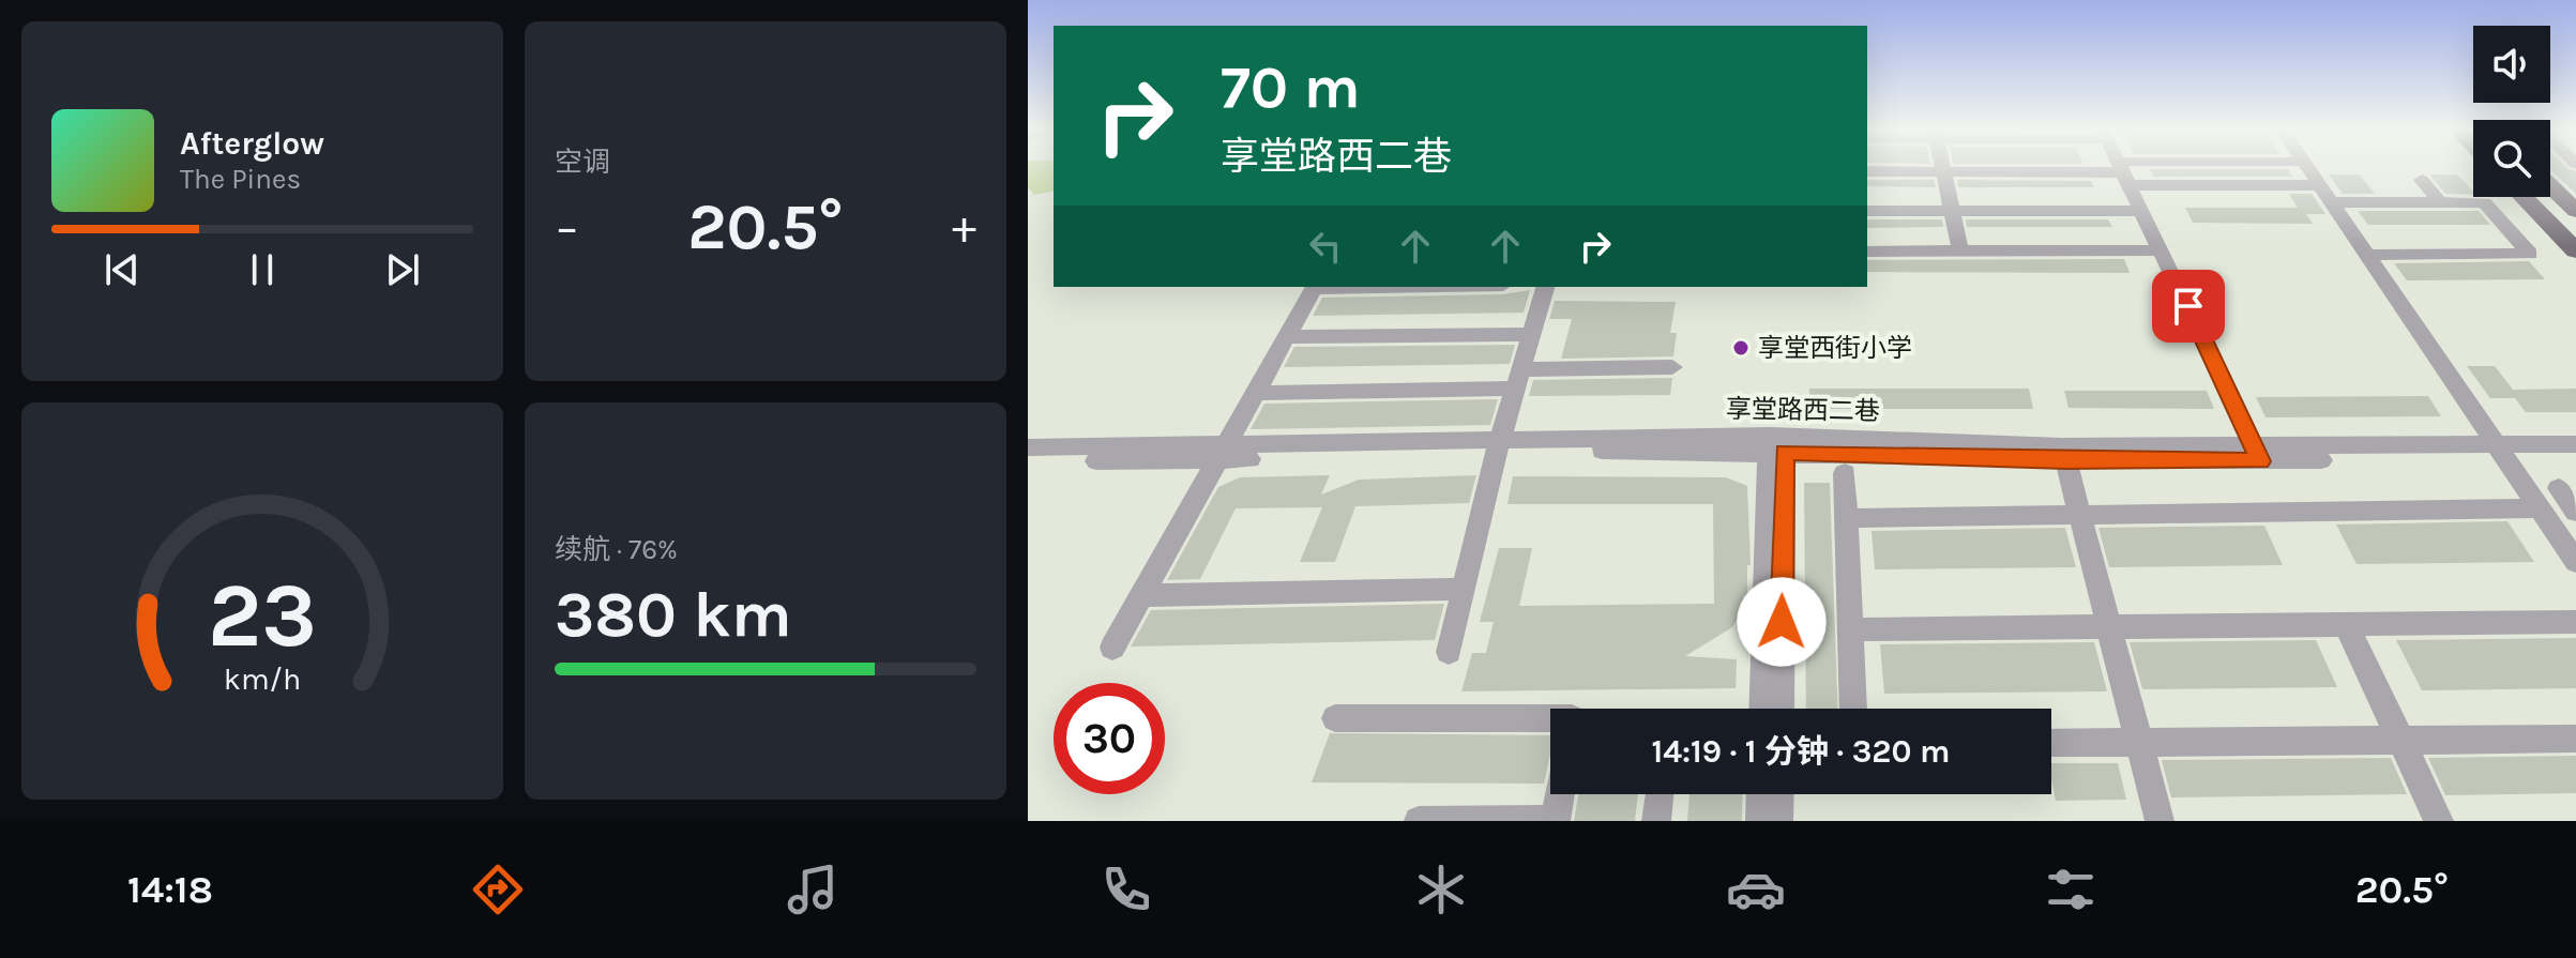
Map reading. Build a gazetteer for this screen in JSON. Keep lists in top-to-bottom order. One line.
{"streets":{"street":["享堂路西二巷"]},"places":["享堂西街小学"],"page":{"tile":["空调",["续航 · 76%","380 km"]],"turn":["70 m","享堂路西二巷"],"song":["Afterglow","The Pines"],"heat":["−","20.5°","+"],"limit":"30","trip":"14:19 · 1 分钟 · 320 m","tabs":["14:18","20.5°"],"gauge":["23","km/h"]}}
